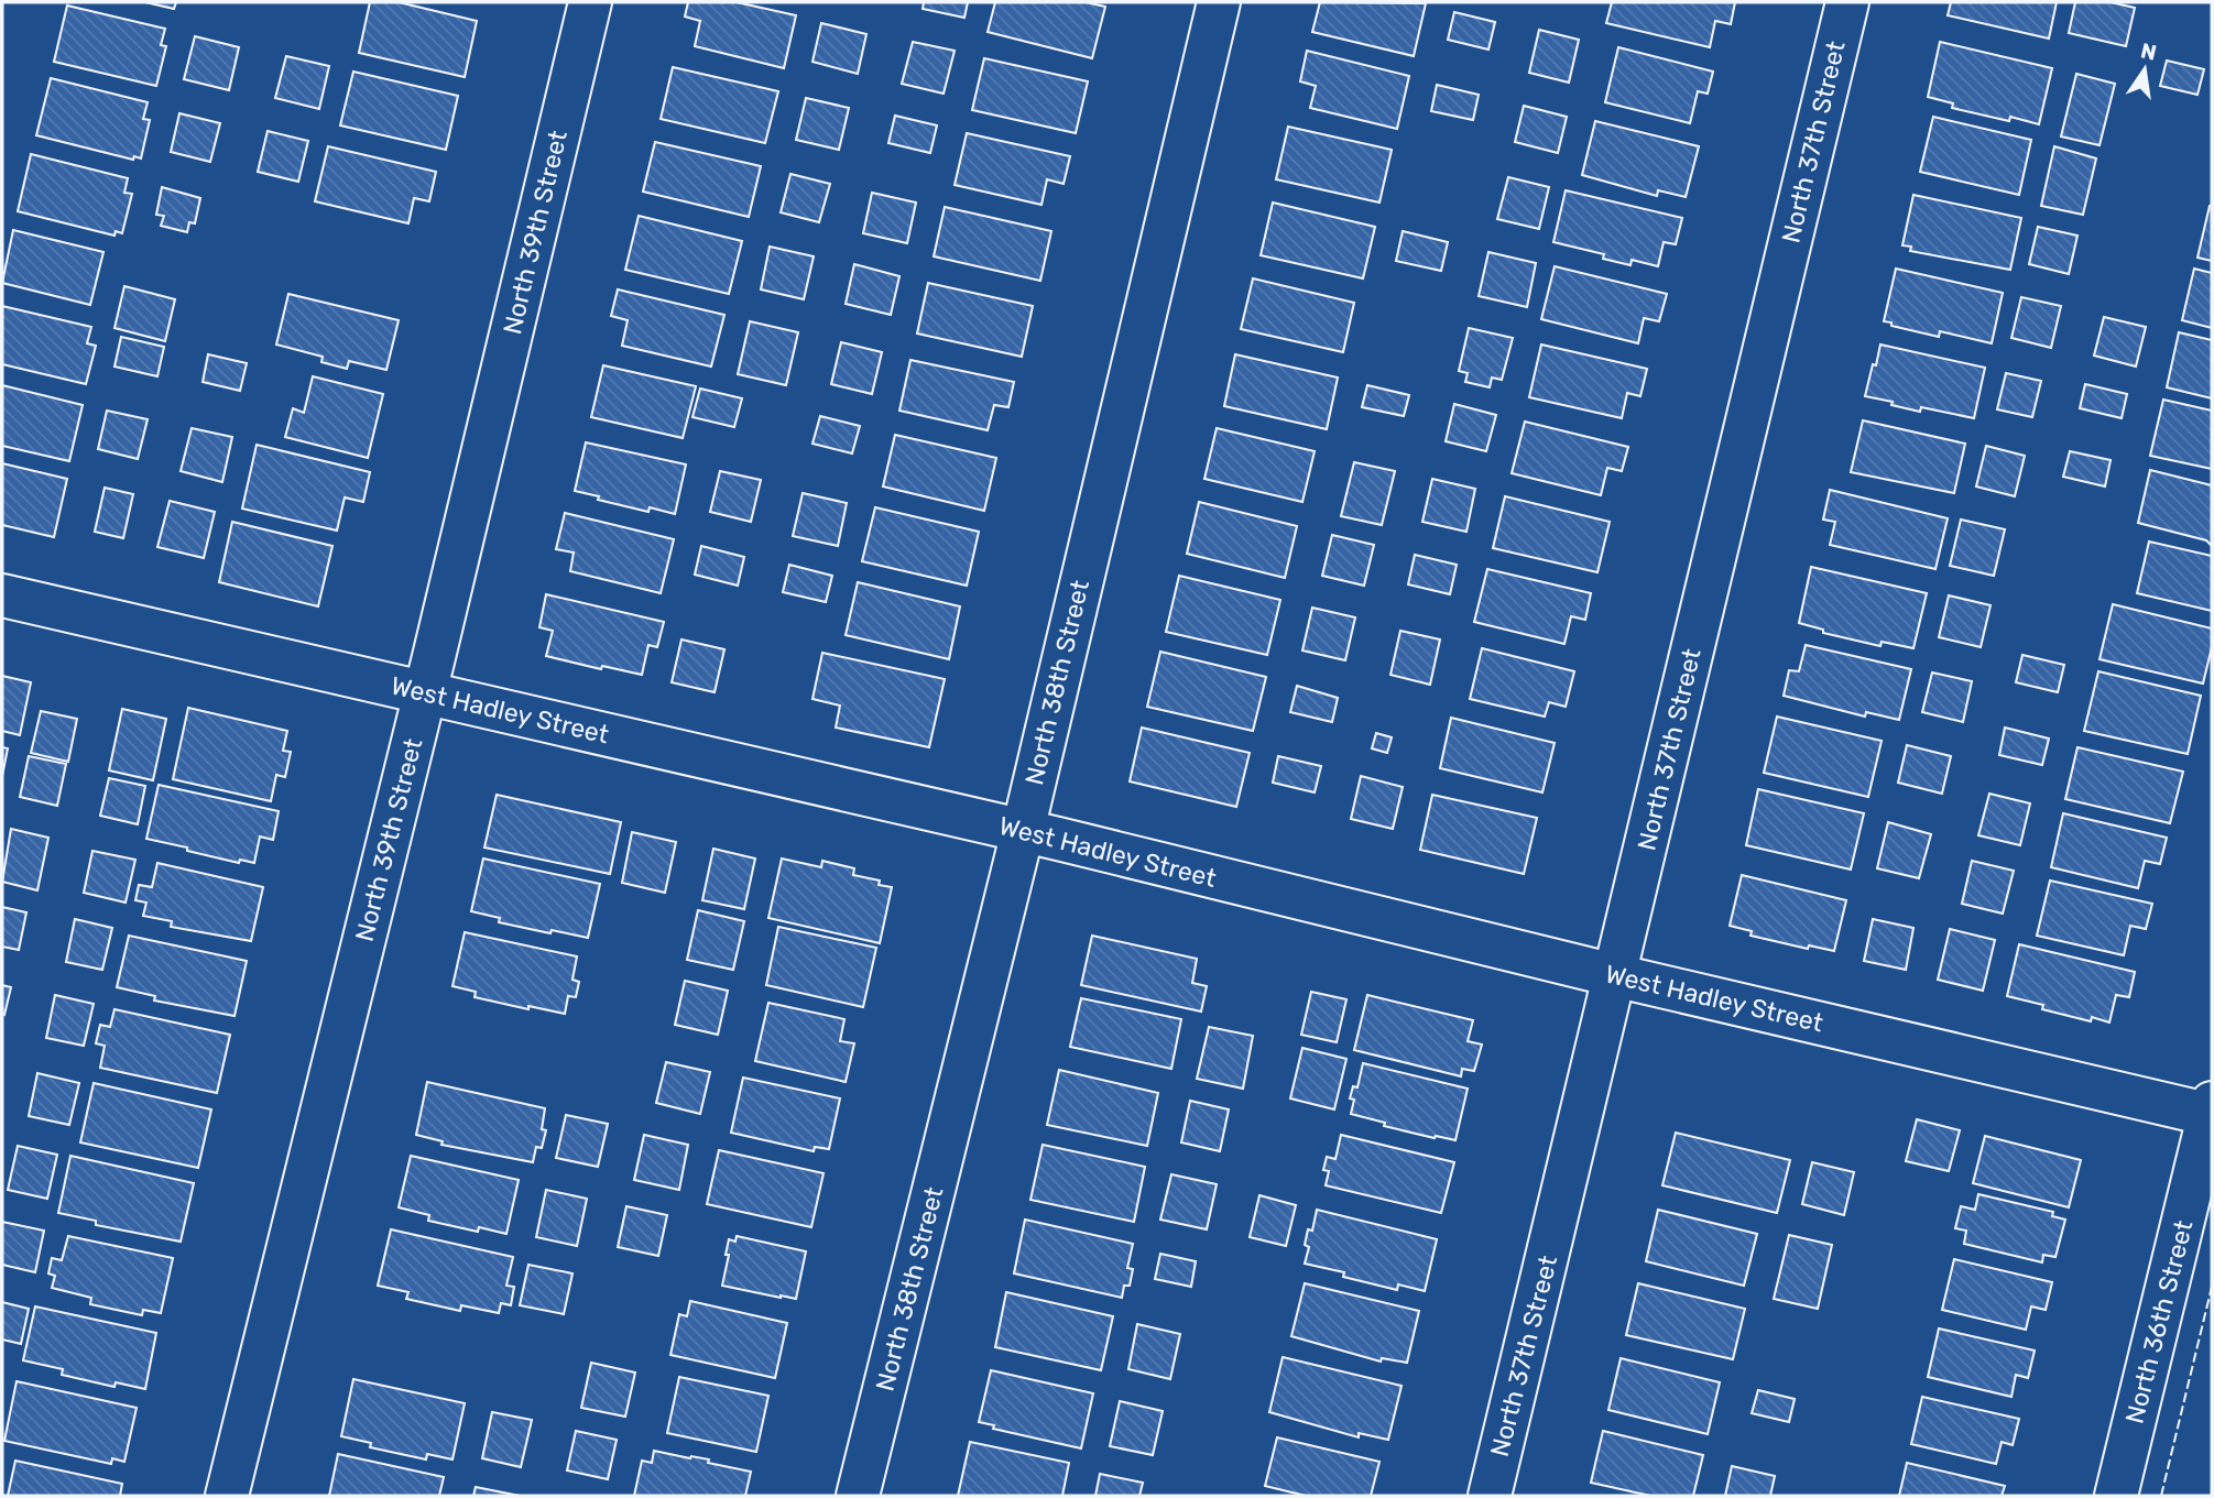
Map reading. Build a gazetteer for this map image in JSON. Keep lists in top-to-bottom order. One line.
{"streets":{"street":["North 37th Street","North 39th Street","North 38th Street","West Hadley Street","North 36th Street"]},"crossings":[["North 37th Street","West Hadley Street"],["North 39th Street","West Hadley Street"],["North 38th Street","West Hadley Street"],["West Hadley Street","North 36th Street"]],"north":"top"}
